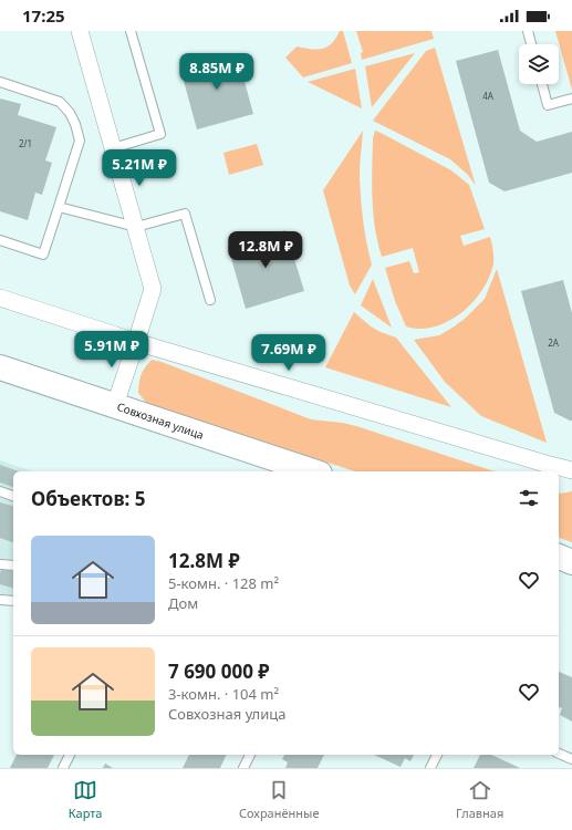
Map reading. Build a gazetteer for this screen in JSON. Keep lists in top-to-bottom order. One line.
{"streets":{"main road":["Совхозная улица"]},"house_numbers":["4А","2/1","2А"],"page":{"status":"17:25","price":["8.85M ₽","5.21M ₽","12.8M ₽","5.91M ₽","7.69M ₽"],"heading":"Объектов: 5","list":[{"name":"12.8M ₽","note":"5-комн. · 128 m² · Дом"},{"name":"7 690 000 ₽","note":"3-комн. · 104 m² · Совхозная улица"}],"tabs":["Карта","Сохранённые","Главная"]}}
